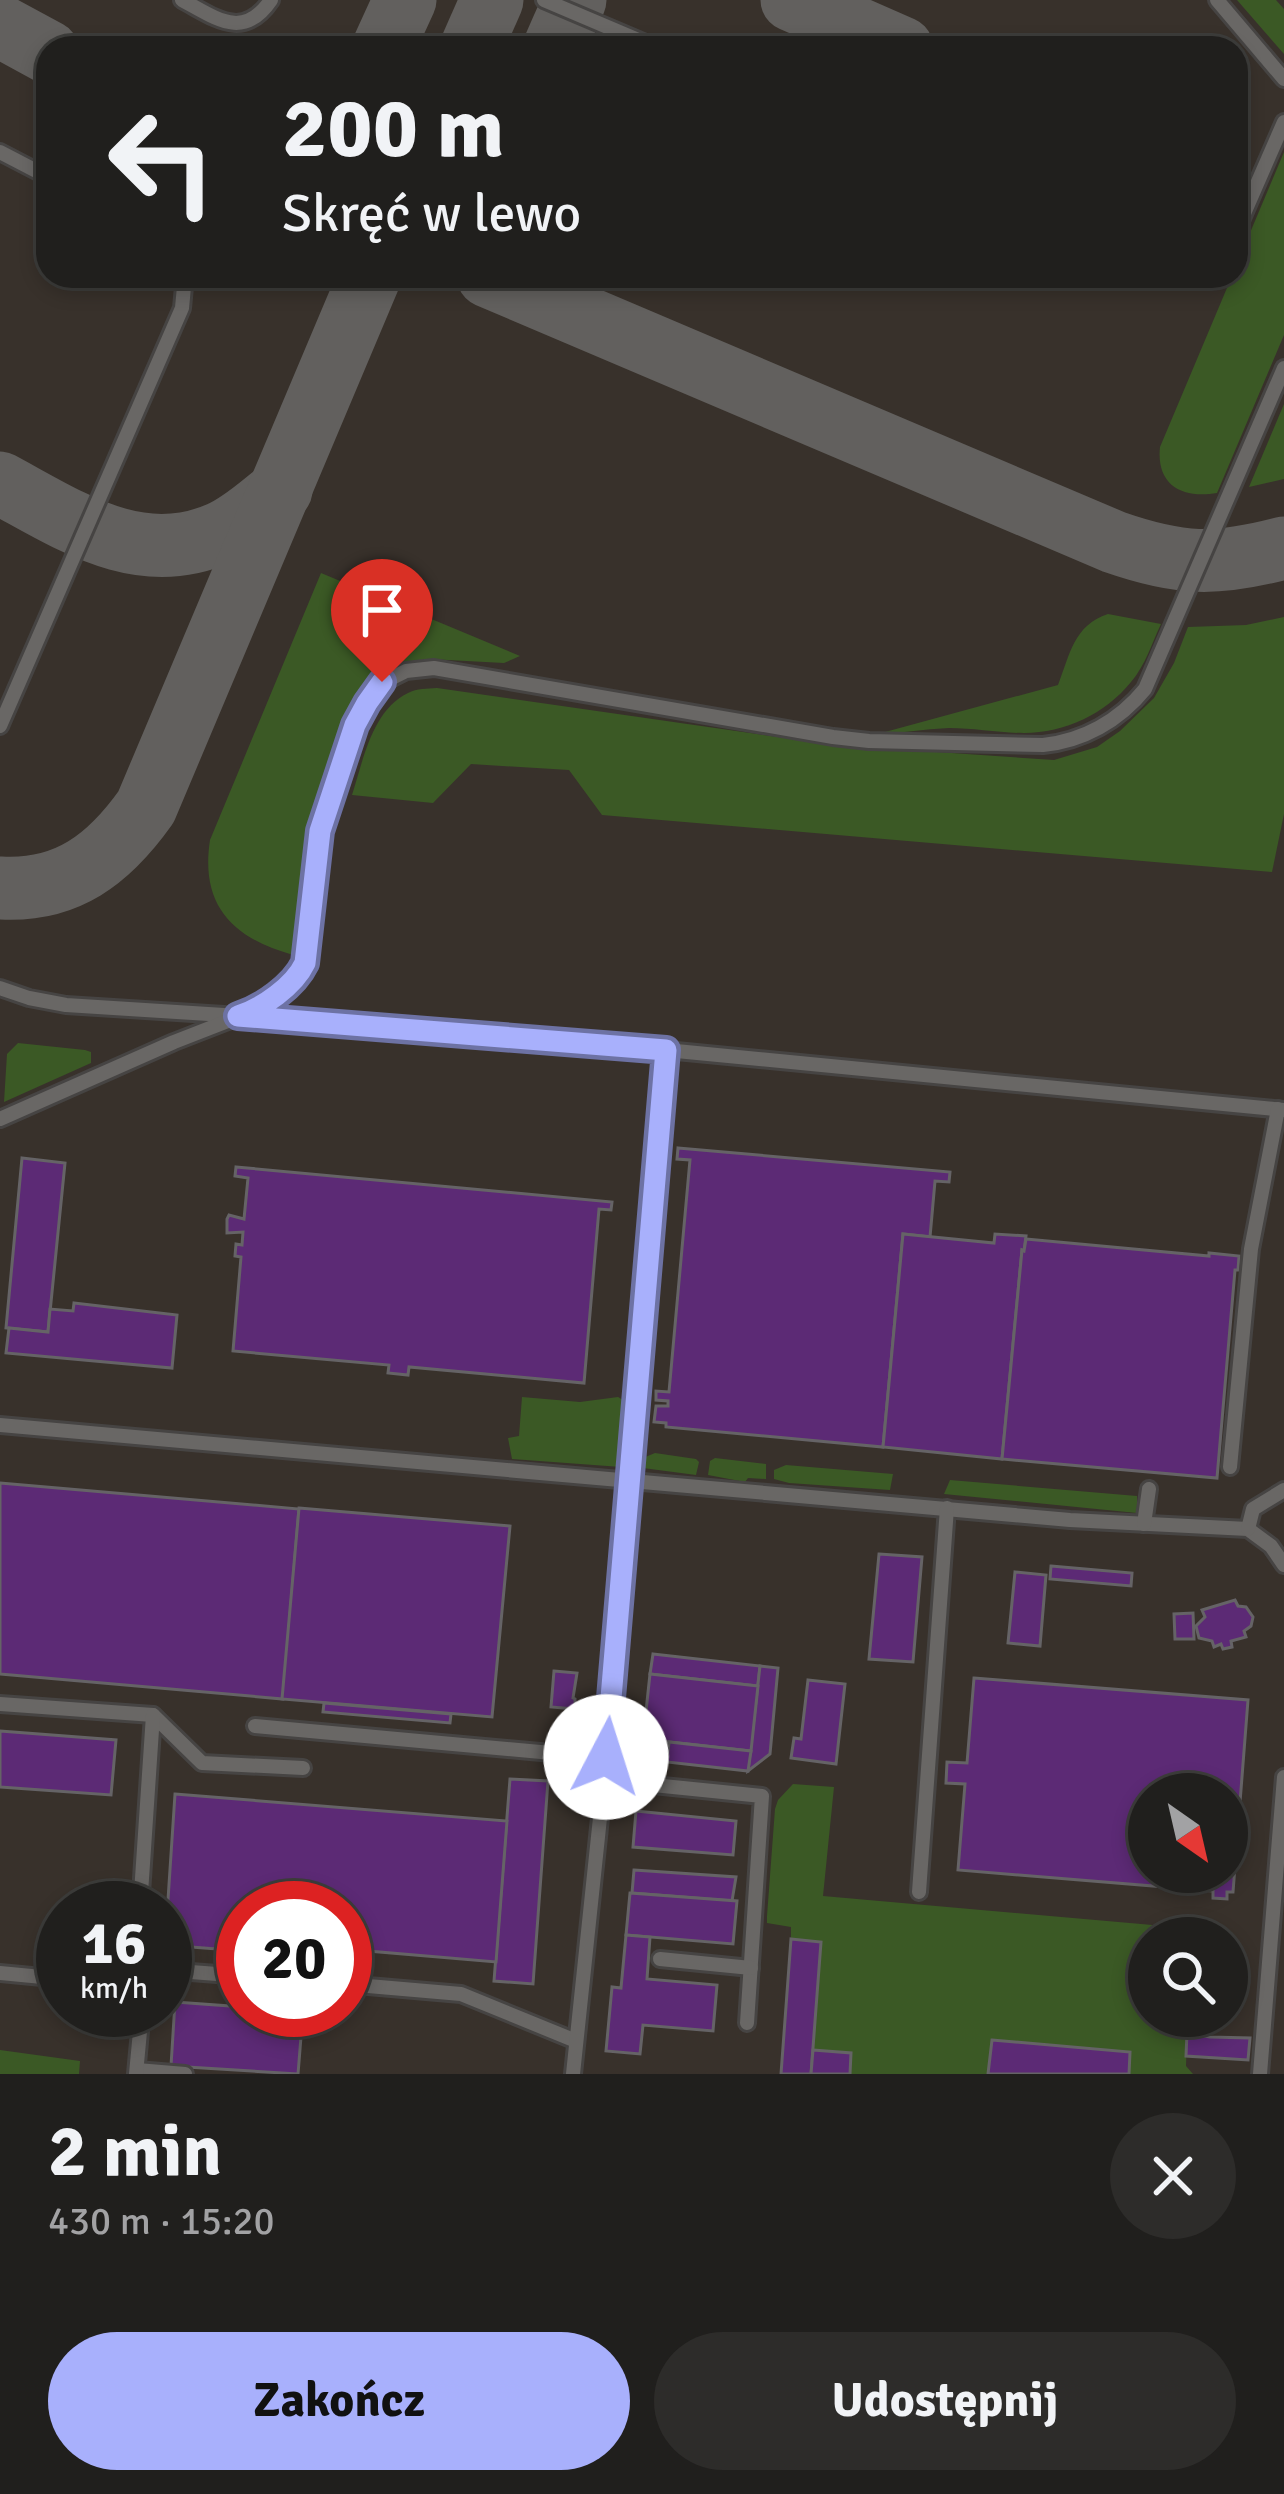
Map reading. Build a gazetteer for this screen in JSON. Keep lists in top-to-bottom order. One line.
{"north":"bottom right","page":{"turn":["200 m","Skręć w lewo"],"speed":"16 km/h","limit":"20","heading":["2 min","430 m · 15:20"],"buttons":["Zakończ","Udostępnij"]}}
